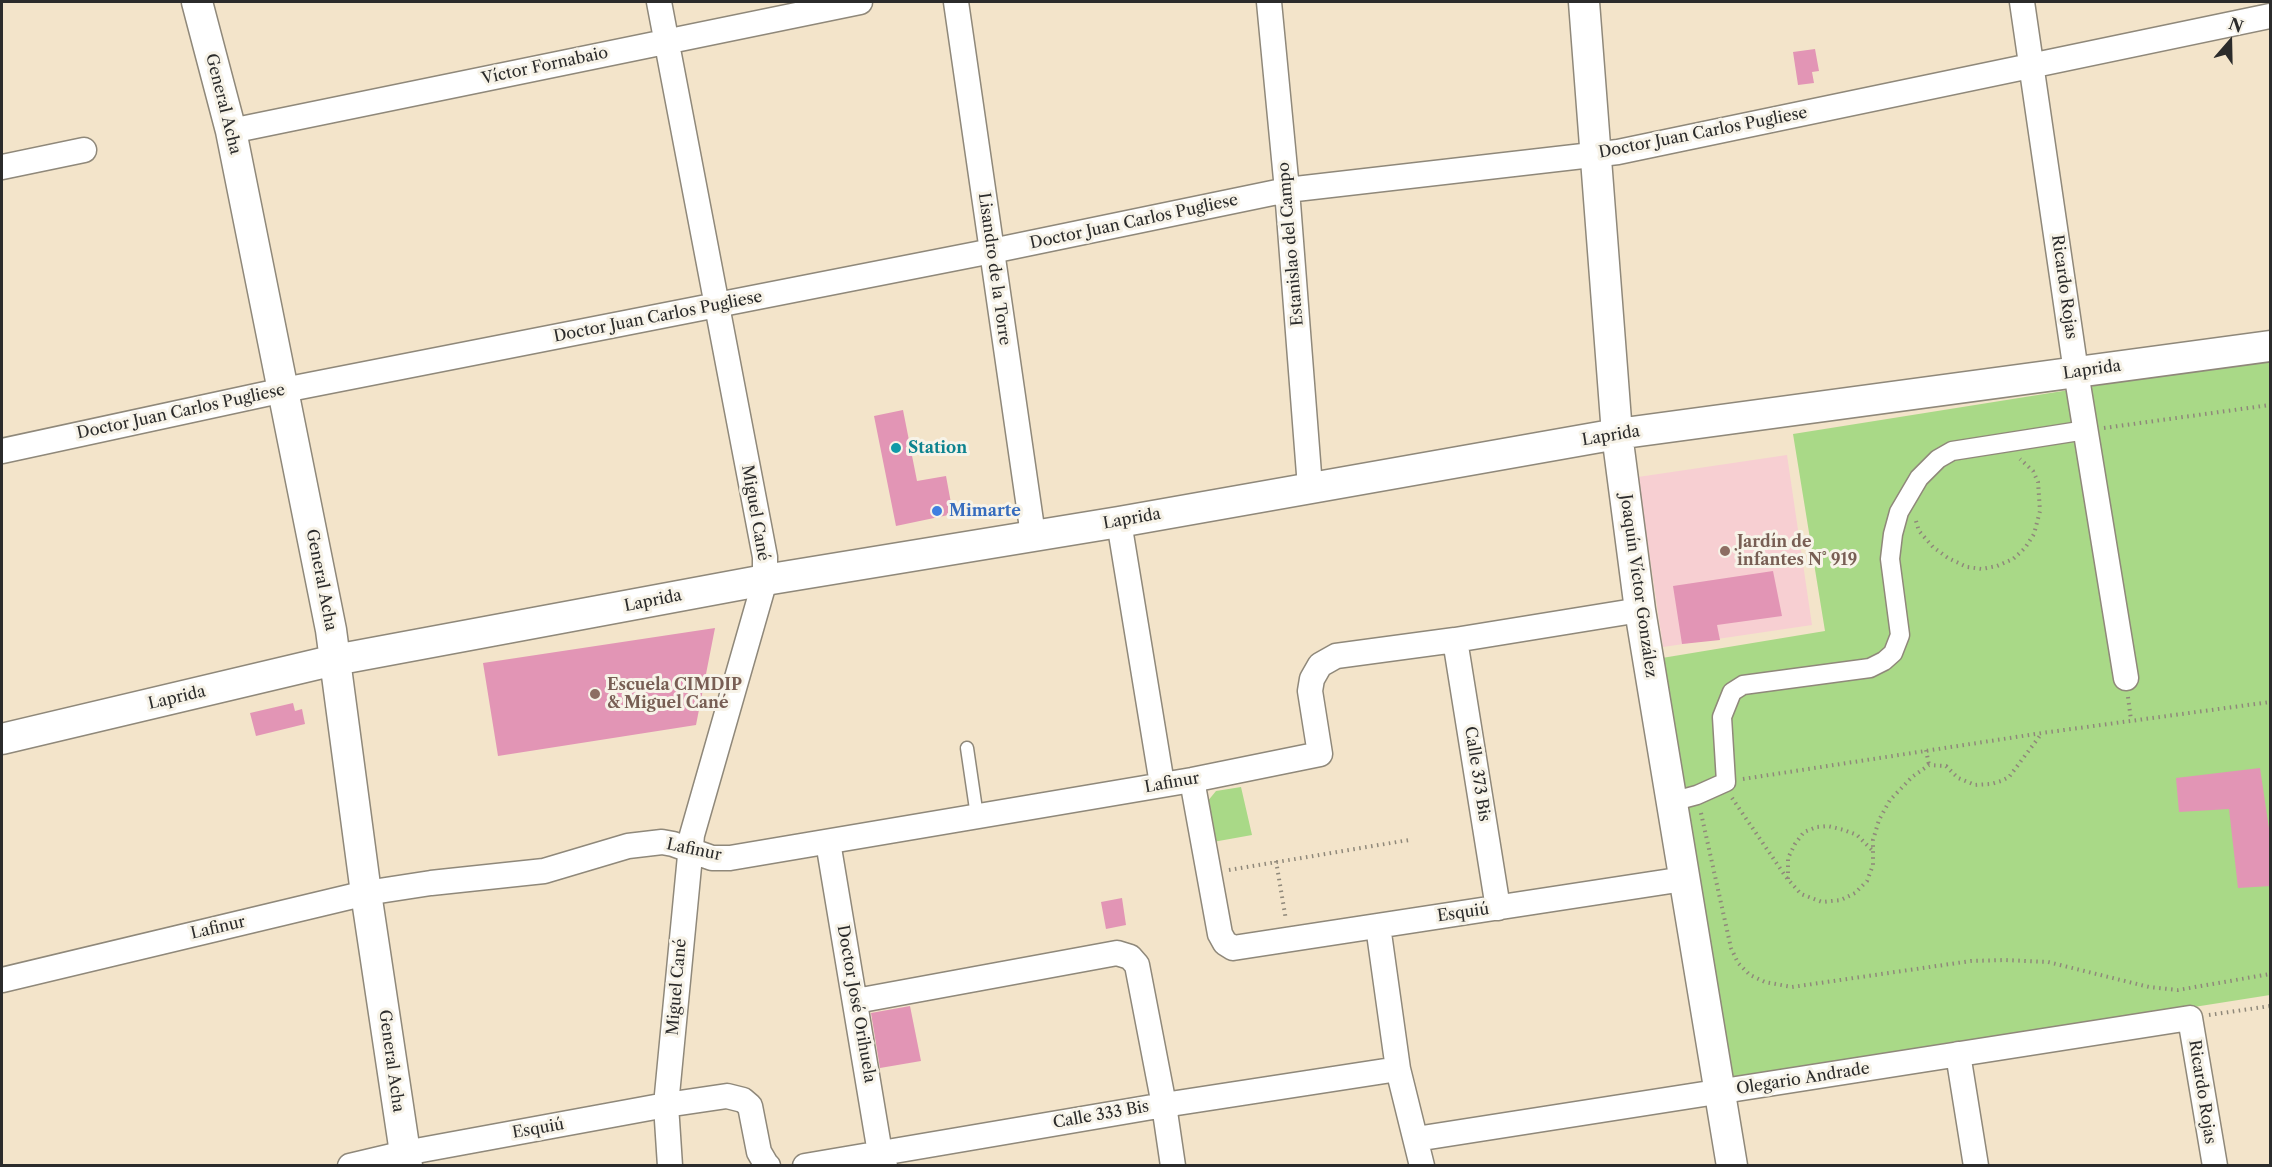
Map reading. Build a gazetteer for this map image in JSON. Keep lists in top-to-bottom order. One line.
{"streets":{"street":["Víctor Fornabaio","General Acha","Doctor Juan Carlos Pugliese","Estanislao del Campo","Lisandro de la Torre","Ricardo Rojas","Laprida","Miguel Cané","Joaquín Víctor González","Calle 373 Bis","Lafinur","Esquiú","Doctor José Orihuela","Olegario Andrade","Calle 333 Bis"]},"crossings":[["Víctor Fornabaio","General Acha"],["Víctor Fornabaio","Miguel Cané"],["General Acha","Doctor Juan Carlos Pugliese"],["General Acha","Laprida"],["General Acha","Lafinur"],["General Acha","Esquiú"],["Doctor Juan Carlos Pugliese","Estanislao del Campo"],["Doctor Juan Carlos Pugliese","Lisandro de la Torre"],["Doctor Juan Carlos Pugliese","Ricardo Rojas"],["Doctor Juan Carlos Pugliese","Miguel Cané"],["Doctor Juan Carlos Pugliese","Joaquín Víctor González"],["Estanislao del Campo","Laprida"],["Lisandro de la Torre","Laprida"],["Ricardo Rojas","Laprida"],["Ricardo Rojas","Olegario Andrade"],["Laprida","Miguel Cané"],["Laprida","Joaquín Víctor González"],["Miguel Cané","Lafinur"],["Miguel Cané","Esquiú"],["Joaquín Víctor González","Esquiú"],["Joaquín Víctor González","Olegario Andrade"],["Calle 373 Bis","Lafinur"],["Calle 373 Bis","Esquiú"],["Lafinur","Doctor José Orihuela"],["Doctor José Orihuela","Calle 333 Bis"]],"places":["Station","Mimarte","Jardín de infantes N° 919","Escuela CIMDIP & Miguel Cané"],"north":"top"}
